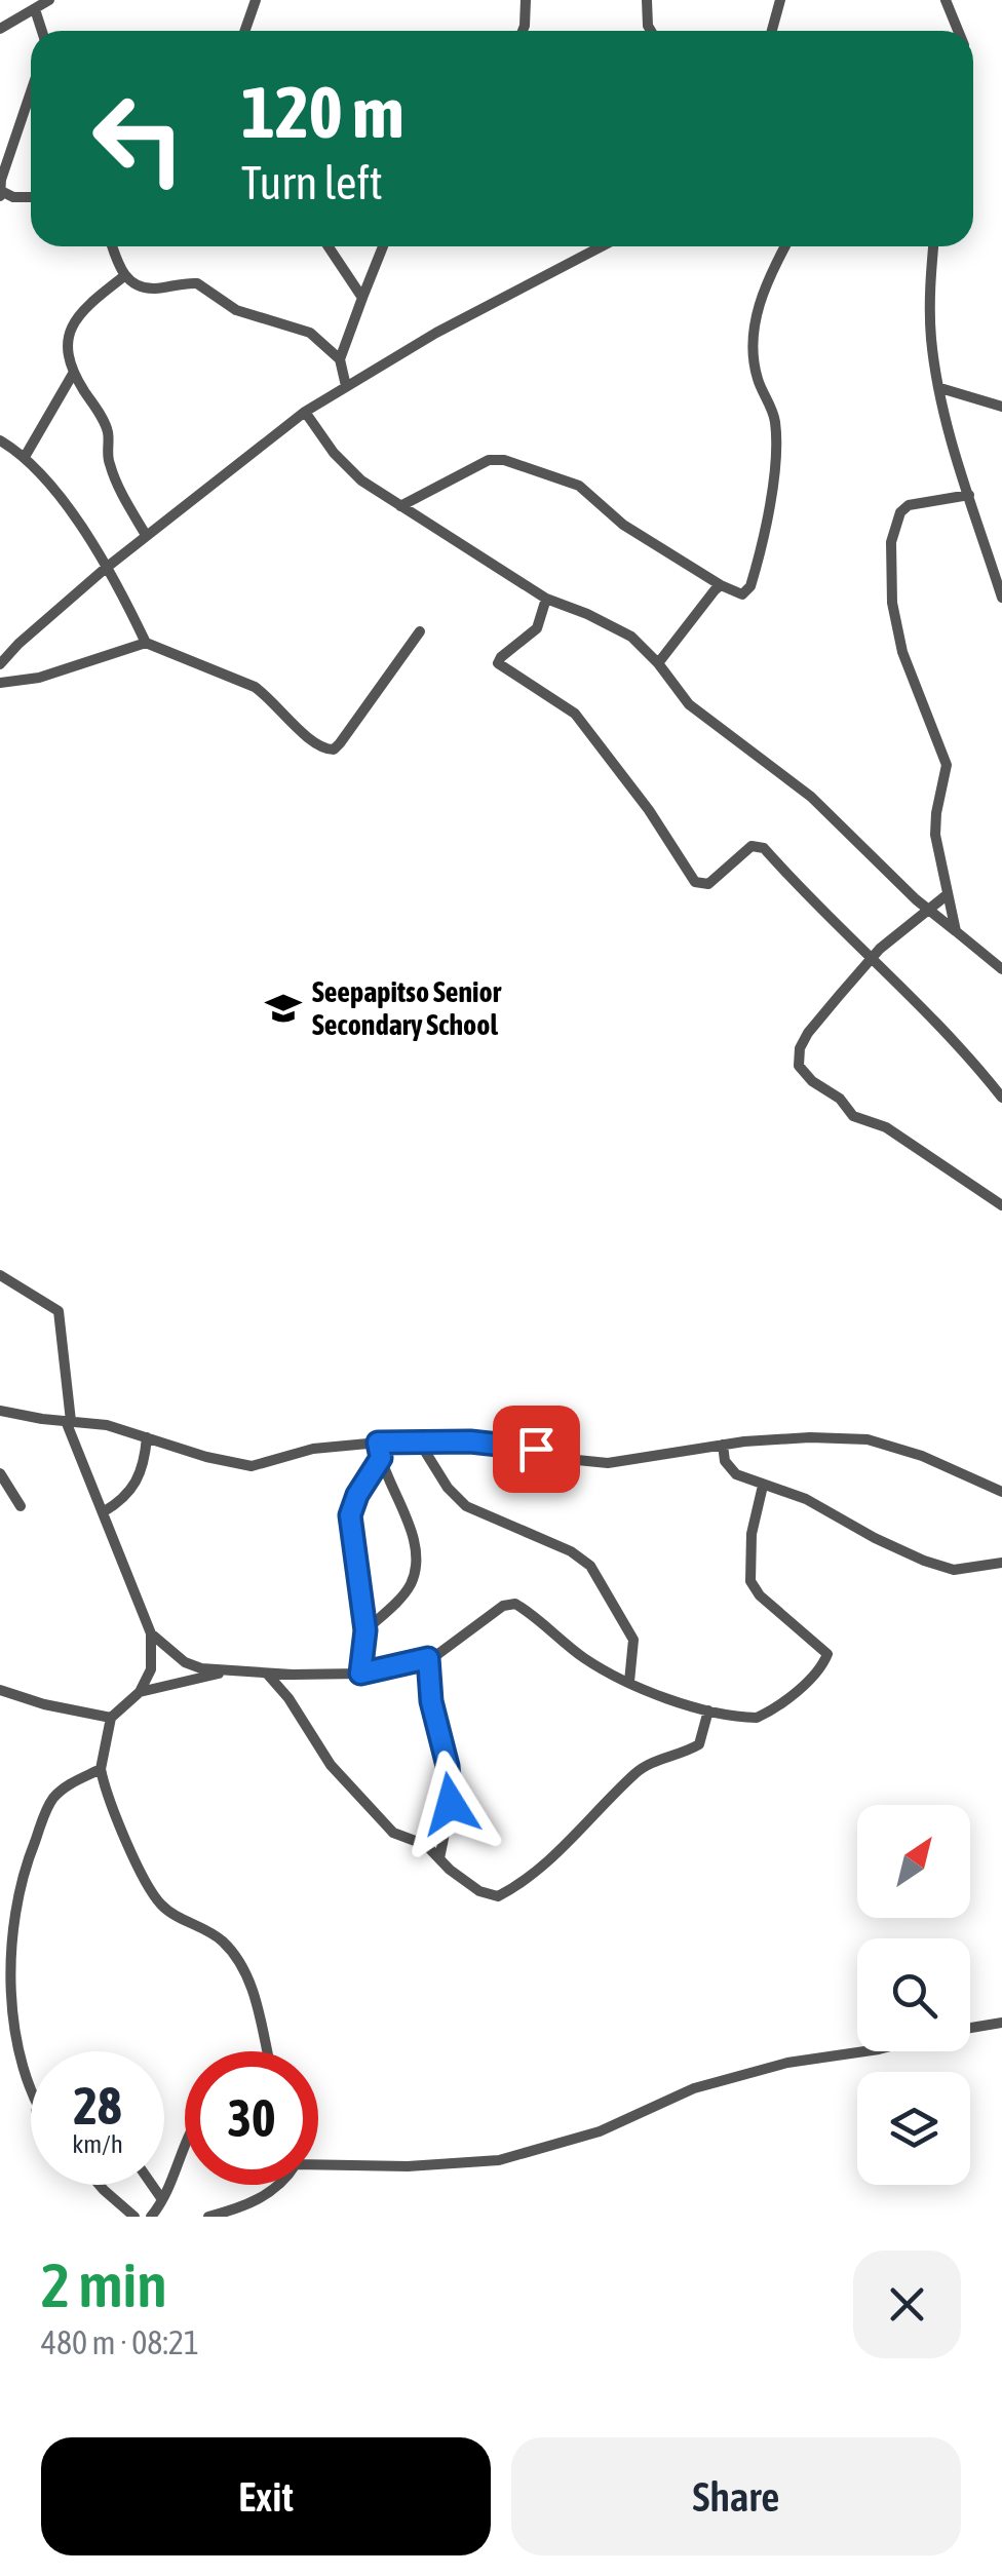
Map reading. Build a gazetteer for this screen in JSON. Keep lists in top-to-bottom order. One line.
{"places":{"school or university":["Seepapitso Senior Secondary School"]},"north":"top right","page":{"turn":["120 m","Turn left"],"speed":"28 km/h","limit":"30","heading":["2 min","480 m · 08:21"],"buttons":["Exit","Share"]}}
